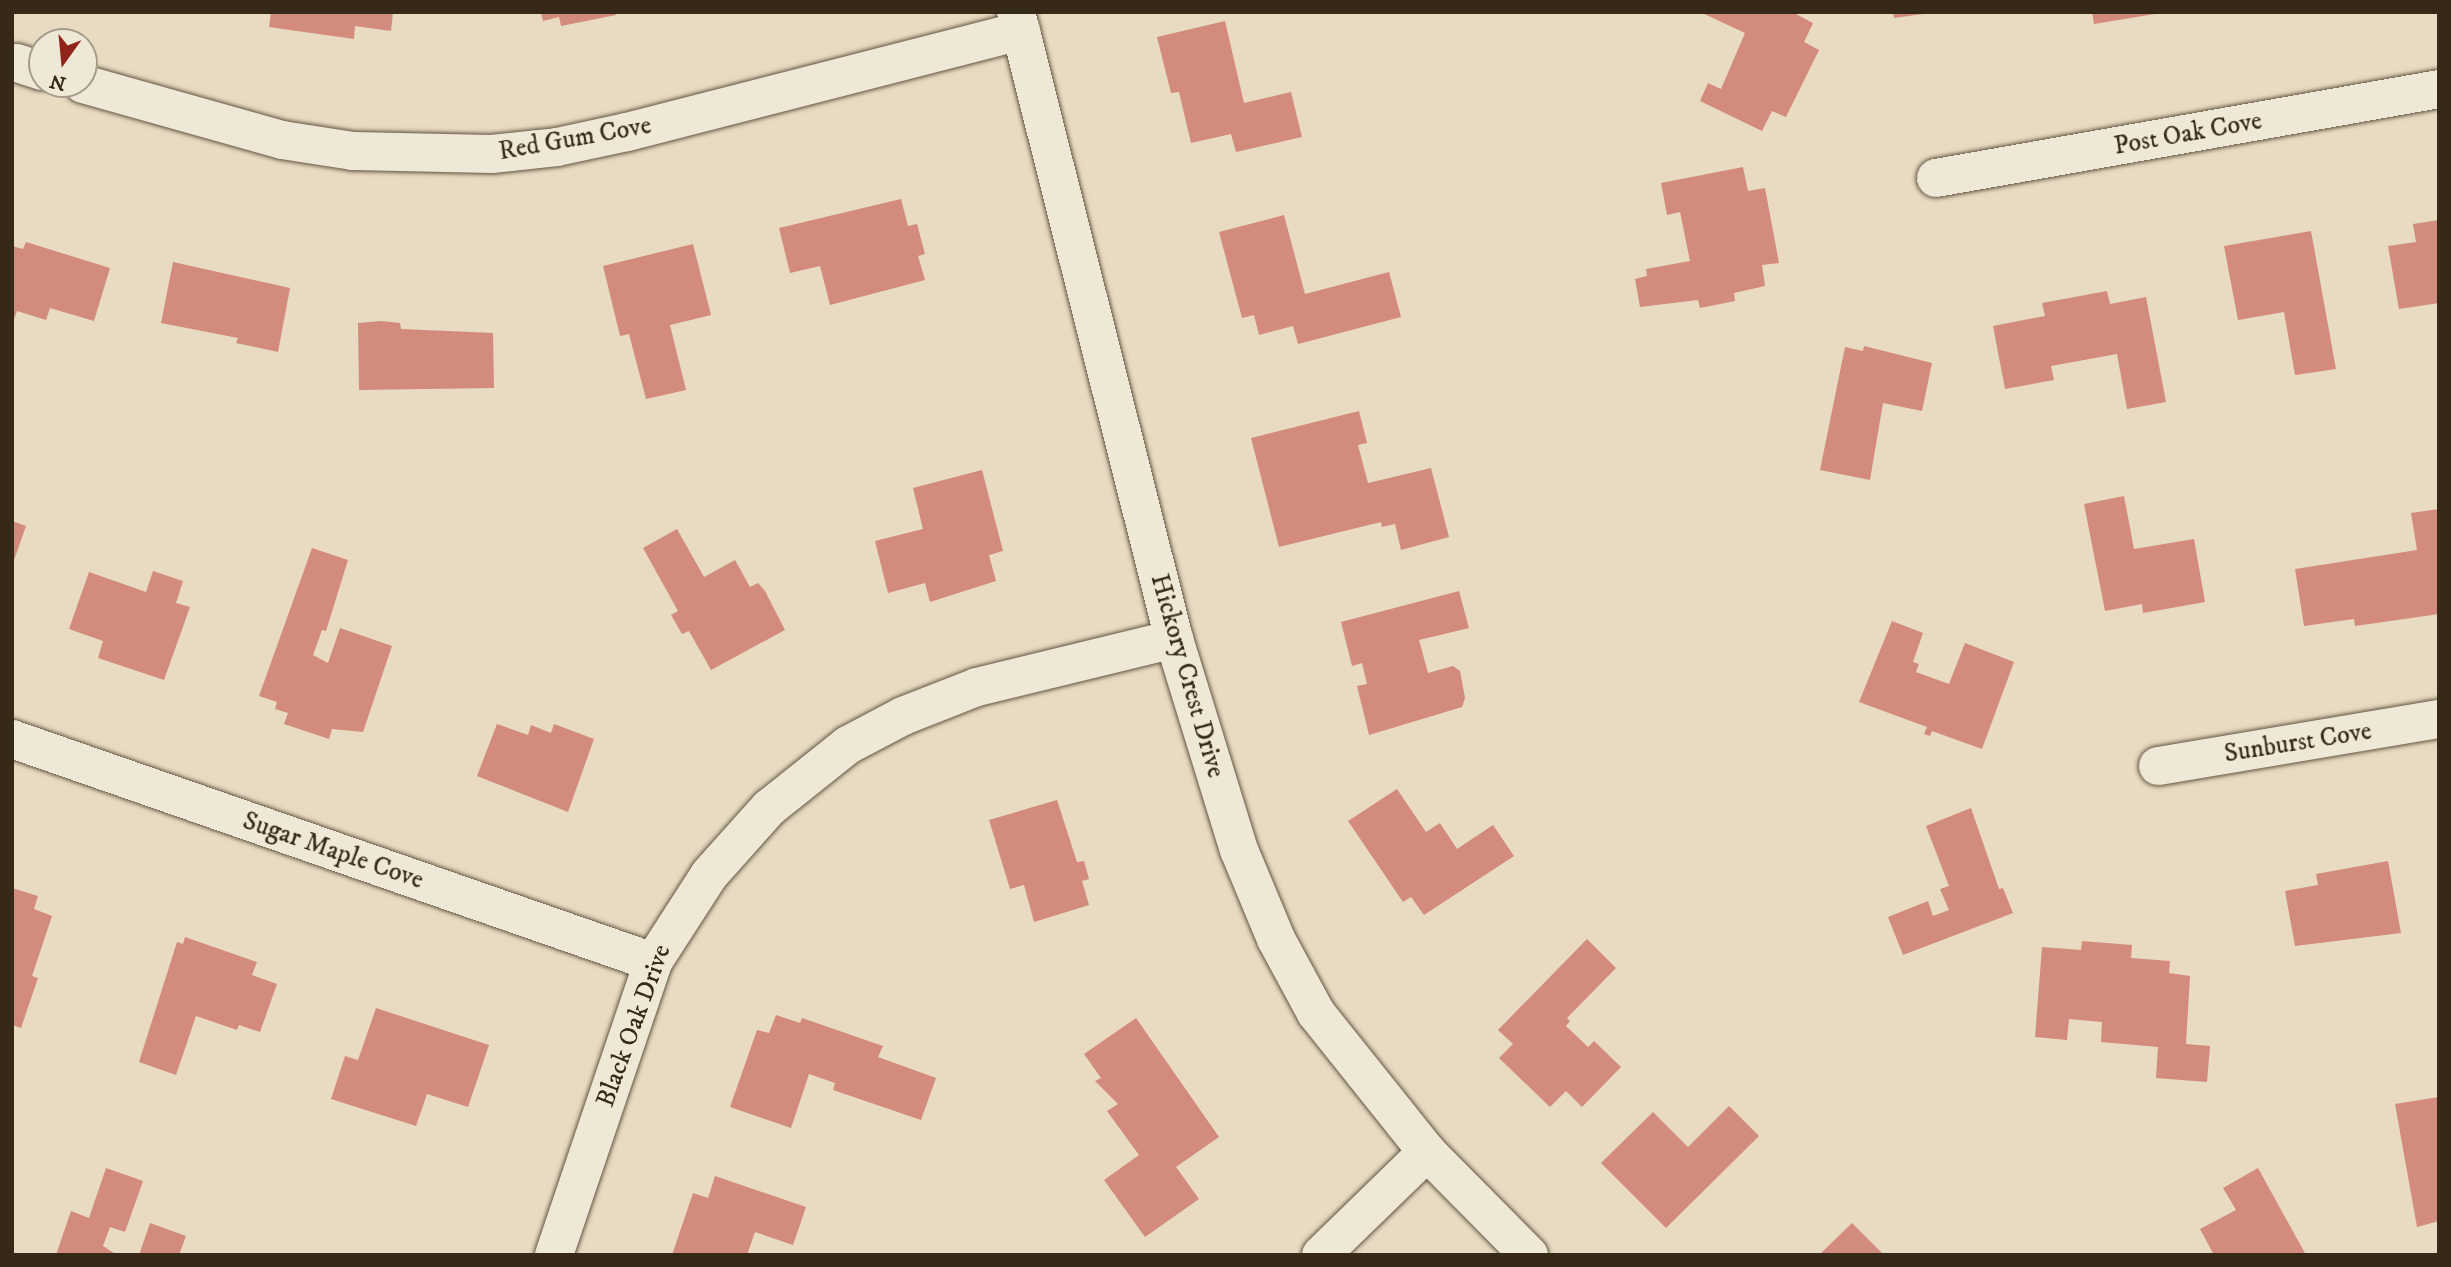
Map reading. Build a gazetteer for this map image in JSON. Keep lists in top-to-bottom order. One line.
{"streets":{"street":["Post Oak Cove","Red Gum Cove","Hickory Crest Drive","Sunburst Cove","Sugar Maple Cove","Black Oak Drive"]},"crossings":[["Red Gum Cove","Hickory Crest Drive"],["Hickory Crest Drive","Black Oak Drive"],["Sugar Maple Cove","Black Oak Drive"]],"north":"bottom"}
